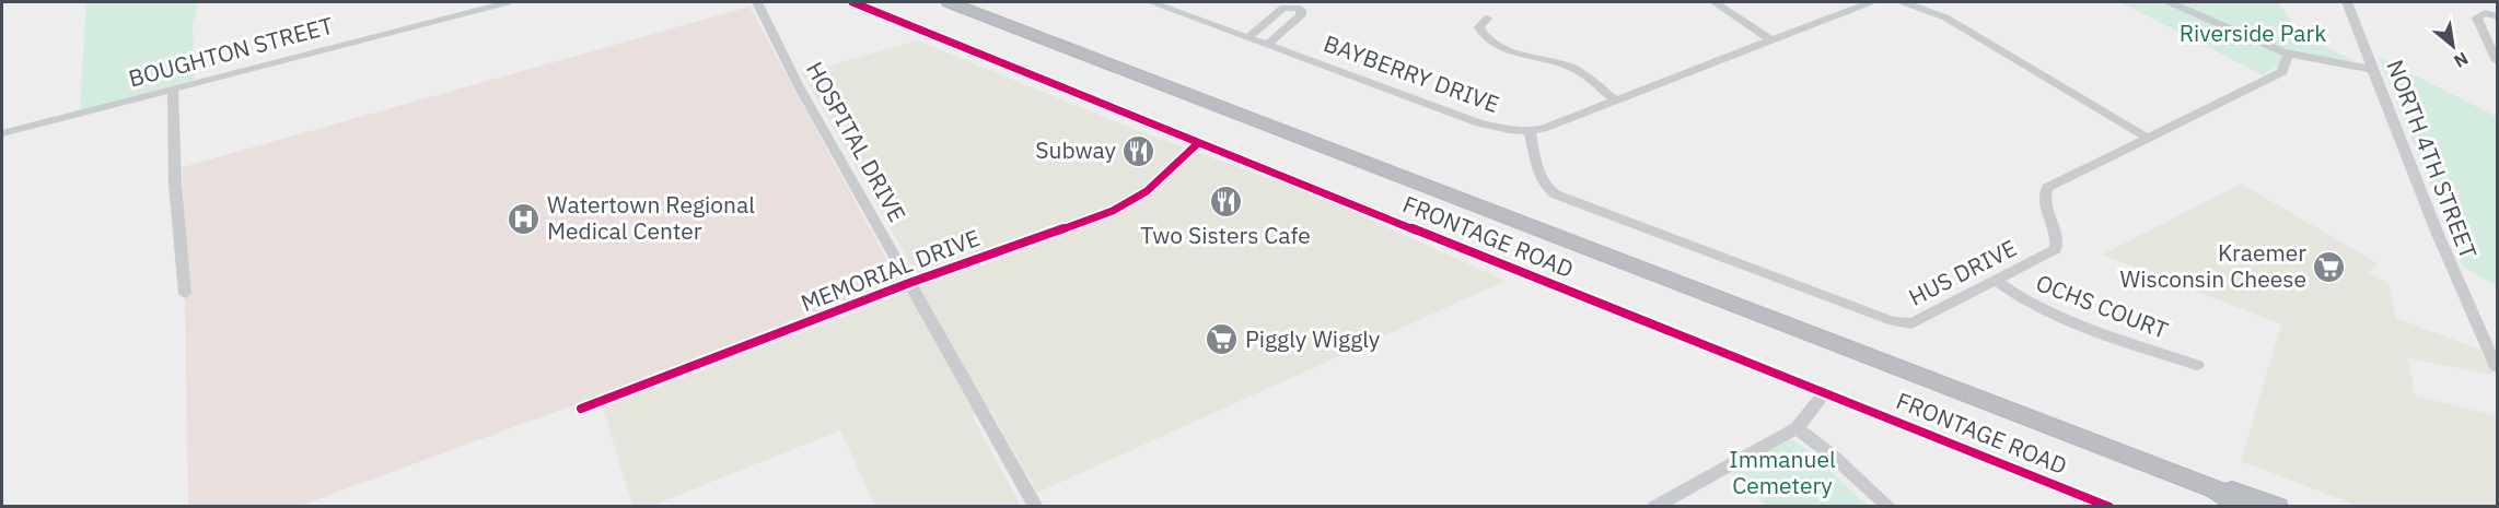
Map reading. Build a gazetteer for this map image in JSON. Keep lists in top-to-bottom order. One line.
{"streets":{"street":["BOUGHTON STREET","BAYBERRY DRIVE","HOSPITAL DRIVE","NORTH 4TH STREET","FRONTAGE ROAD","MEMORIAL DRIVE","HUS DRIVE","OCHS COURT"]},"crossings":[["BAYBERRY DRIVE","HUS DRIVE"],["HOSPITAL DRIVE","MEMORIAL DRIVE"],["FRONTAGE ROAD","MEMORIAL DRIVE"],["HUS DRIVE","OCHS COURT"]],"parks":["Riverside Park","Immanuel Cemetery"],"places":{"restaurant":["Subway","Two Sisters Cafe"],"hospital":["Watertown Regional Medical Center"],"supermarket":["Kraemer Wisconsin Cheese","Piggly Wiggly"]},"north":"bottom right"}
